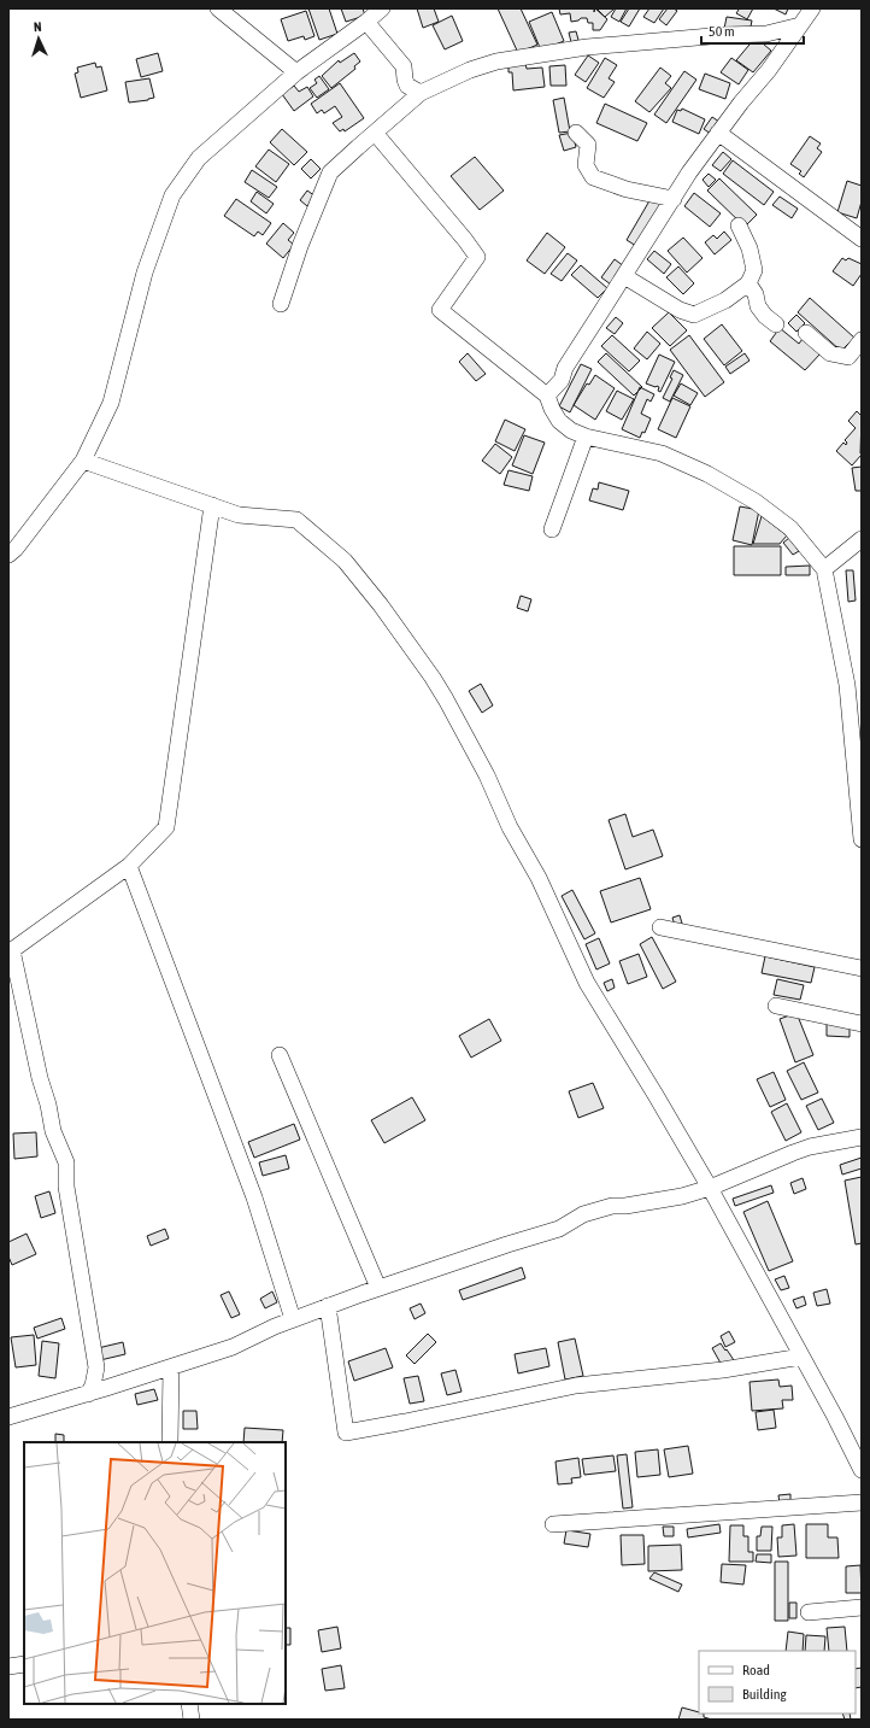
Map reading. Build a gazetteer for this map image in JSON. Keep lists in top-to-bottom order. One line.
{"legend":["Road","Building"],"scale_bar":"50 m","north":"top"}
